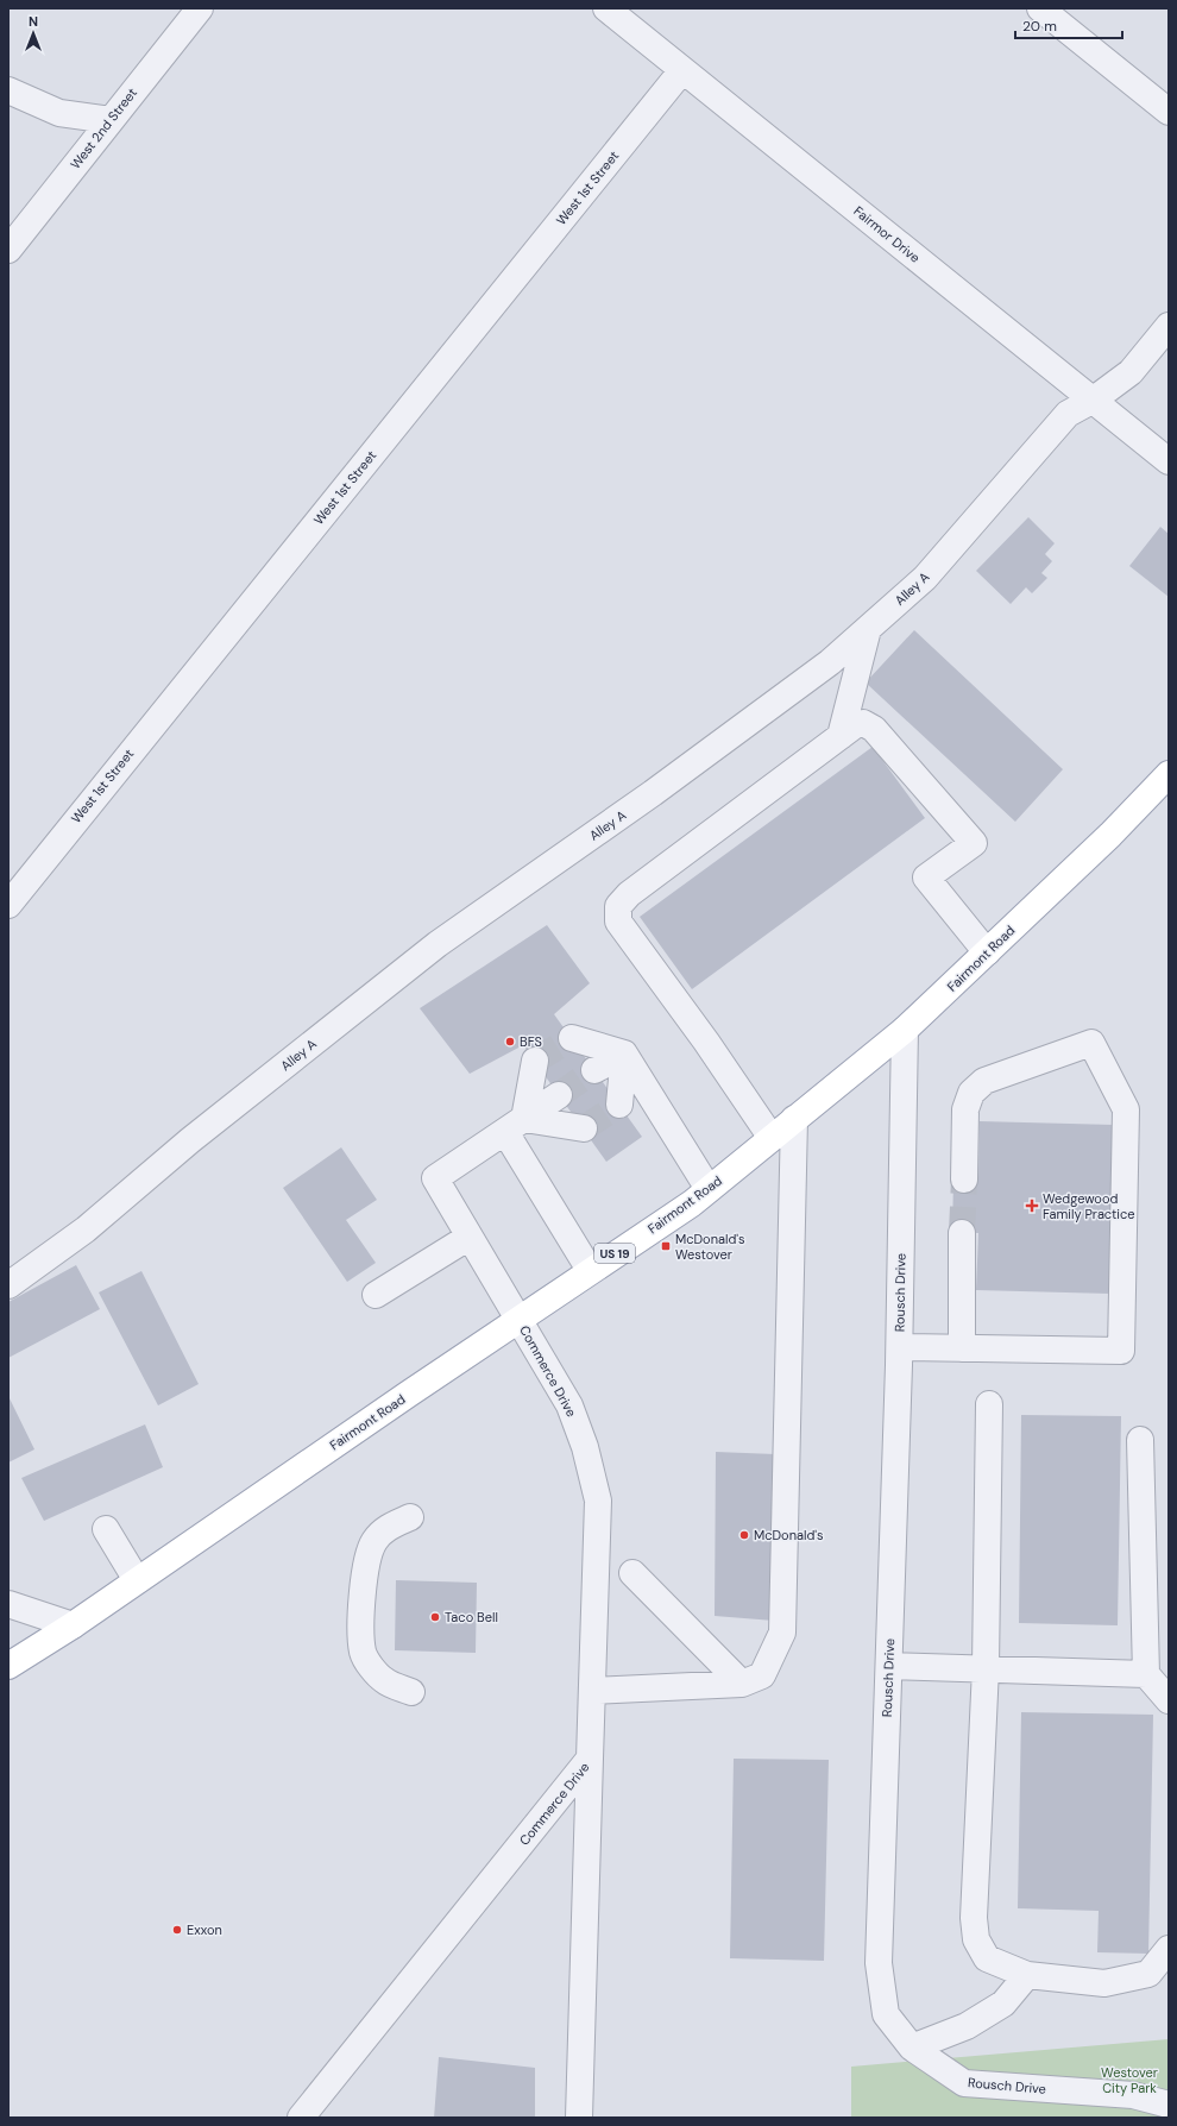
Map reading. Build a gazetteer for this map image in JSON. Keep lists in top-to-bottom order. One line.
{"streets":{"main road":["Fairmont Road","US 19"],"street":["West 2nd Street","West 1st Street","Fairmor Drive","Alley A","Rousch Drive","Commerce Drive"]},"crossings":[["West 1st Street","Fairmor Drive"],["Fairmor Drive","Alley A"],["Fairmont Road","Rousch Drive"],["Fairmont Road","Commerce Drive"]],"parks":["Westover City Park"],"places":{"other":["BFS","McDonald's","Taco Bell","Exxon"],"health":["Wedgewood Family Practice"],"transit":["McDonald's Westover"]},"scale_bar":"20 m","north":"top"}
